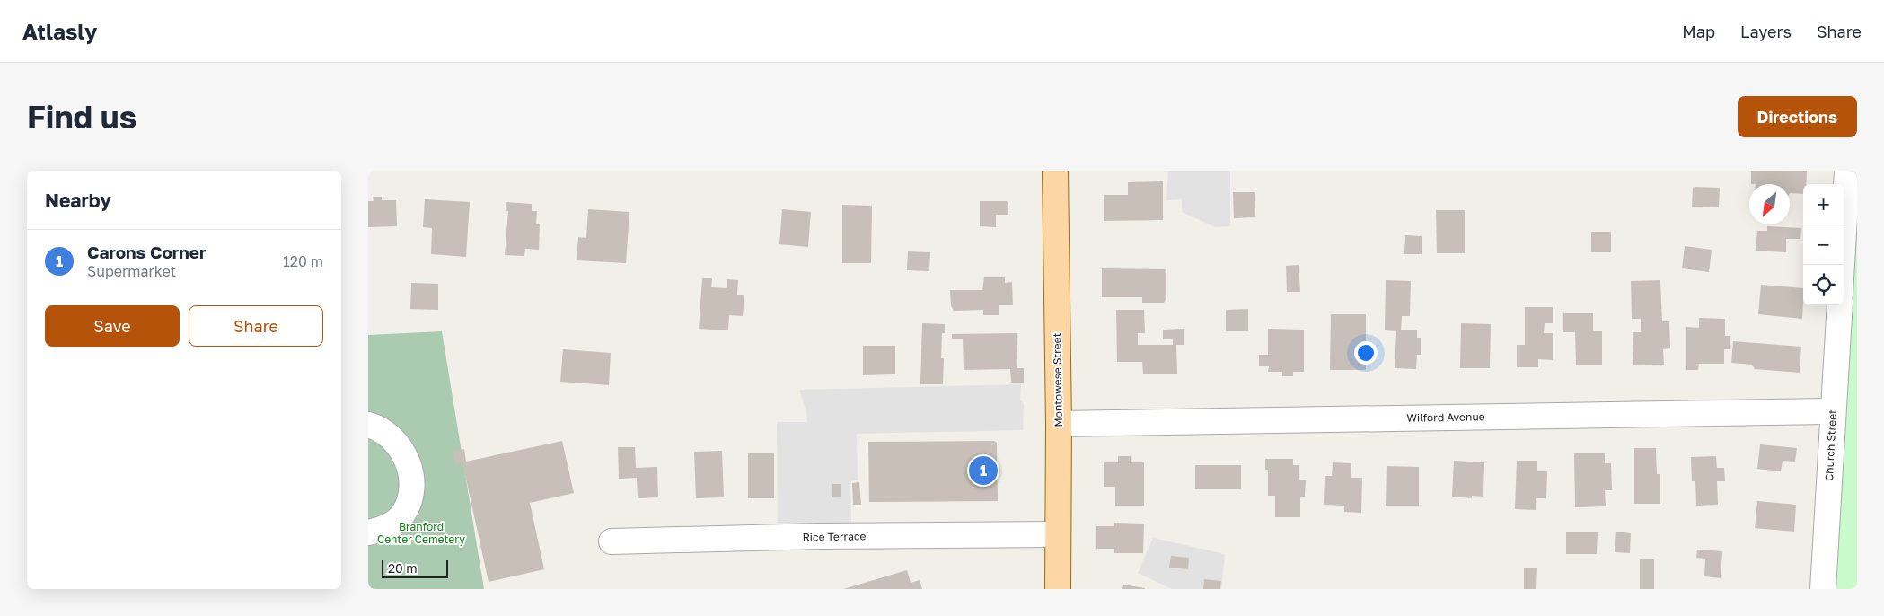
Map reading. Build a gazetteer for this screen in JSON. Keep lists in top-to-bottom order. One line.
{"streets":{"main road":["Montowese Street"],"street":["Wilford Avenue","Church Street","Rice Terrace"]},"crossings":[["Montowese Street","Wilford Avenue"],["Montowese Street","Rice Terrace"],["Wilford Avenue","Church Street"]],"parks":["Branford Center Cemetery"],"scale_bar":"20 m","north":"bottom left","page":{"header":"Atlasly","nav":["Map","Layers","Share"],"buttons":["Directions",["Save","Share"]],"title":"Find us","heading":"Nearby","map_buttons":["+","−"],"list":[{"mark":"1","name":"Carons Corner","note":"Supermarket","value":"120 m"}],"pins":"1","scale":"20 m"}}
